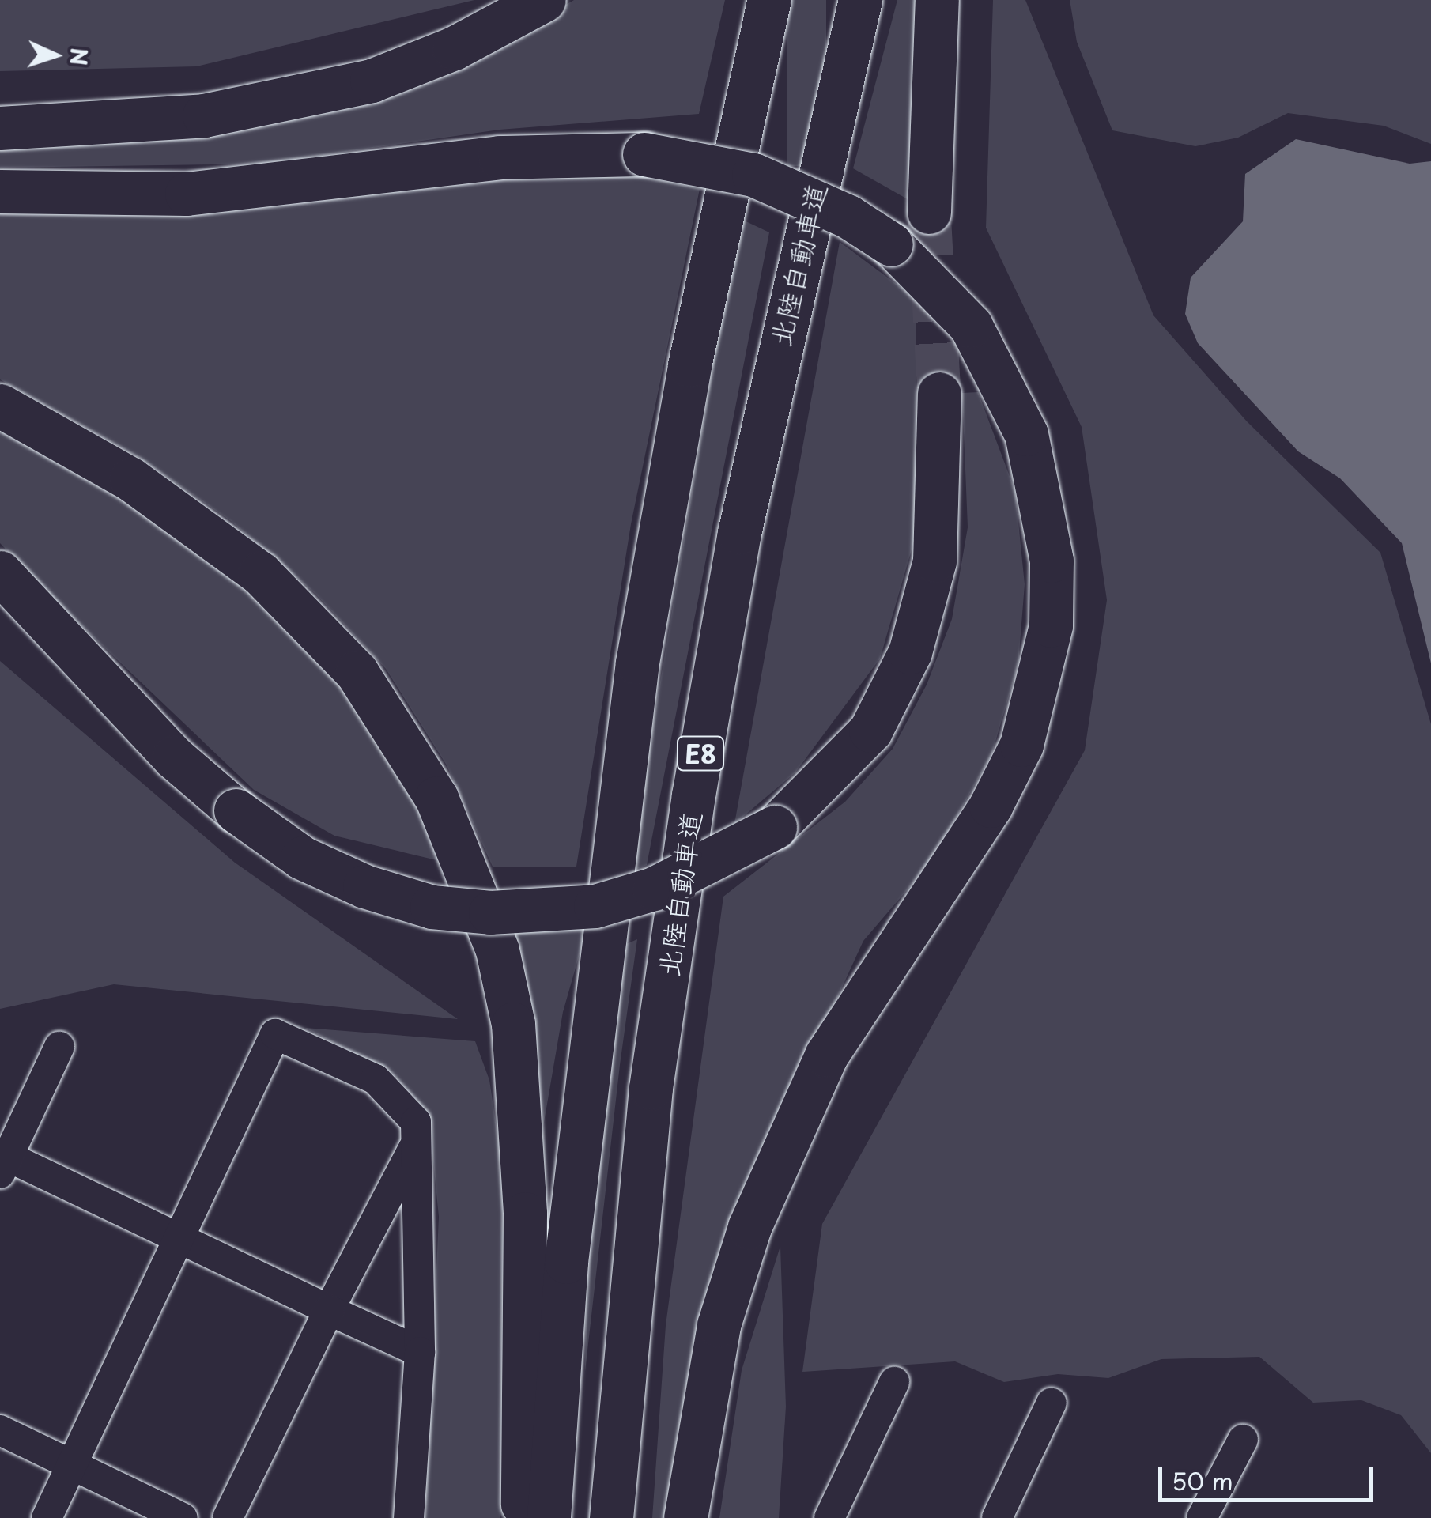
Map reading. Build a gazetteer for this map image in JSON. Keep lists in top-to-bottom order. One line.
{"streets":{"highway":["北陸自動車道","E8"]},"scale_bar":"50 m","north":"right"}
